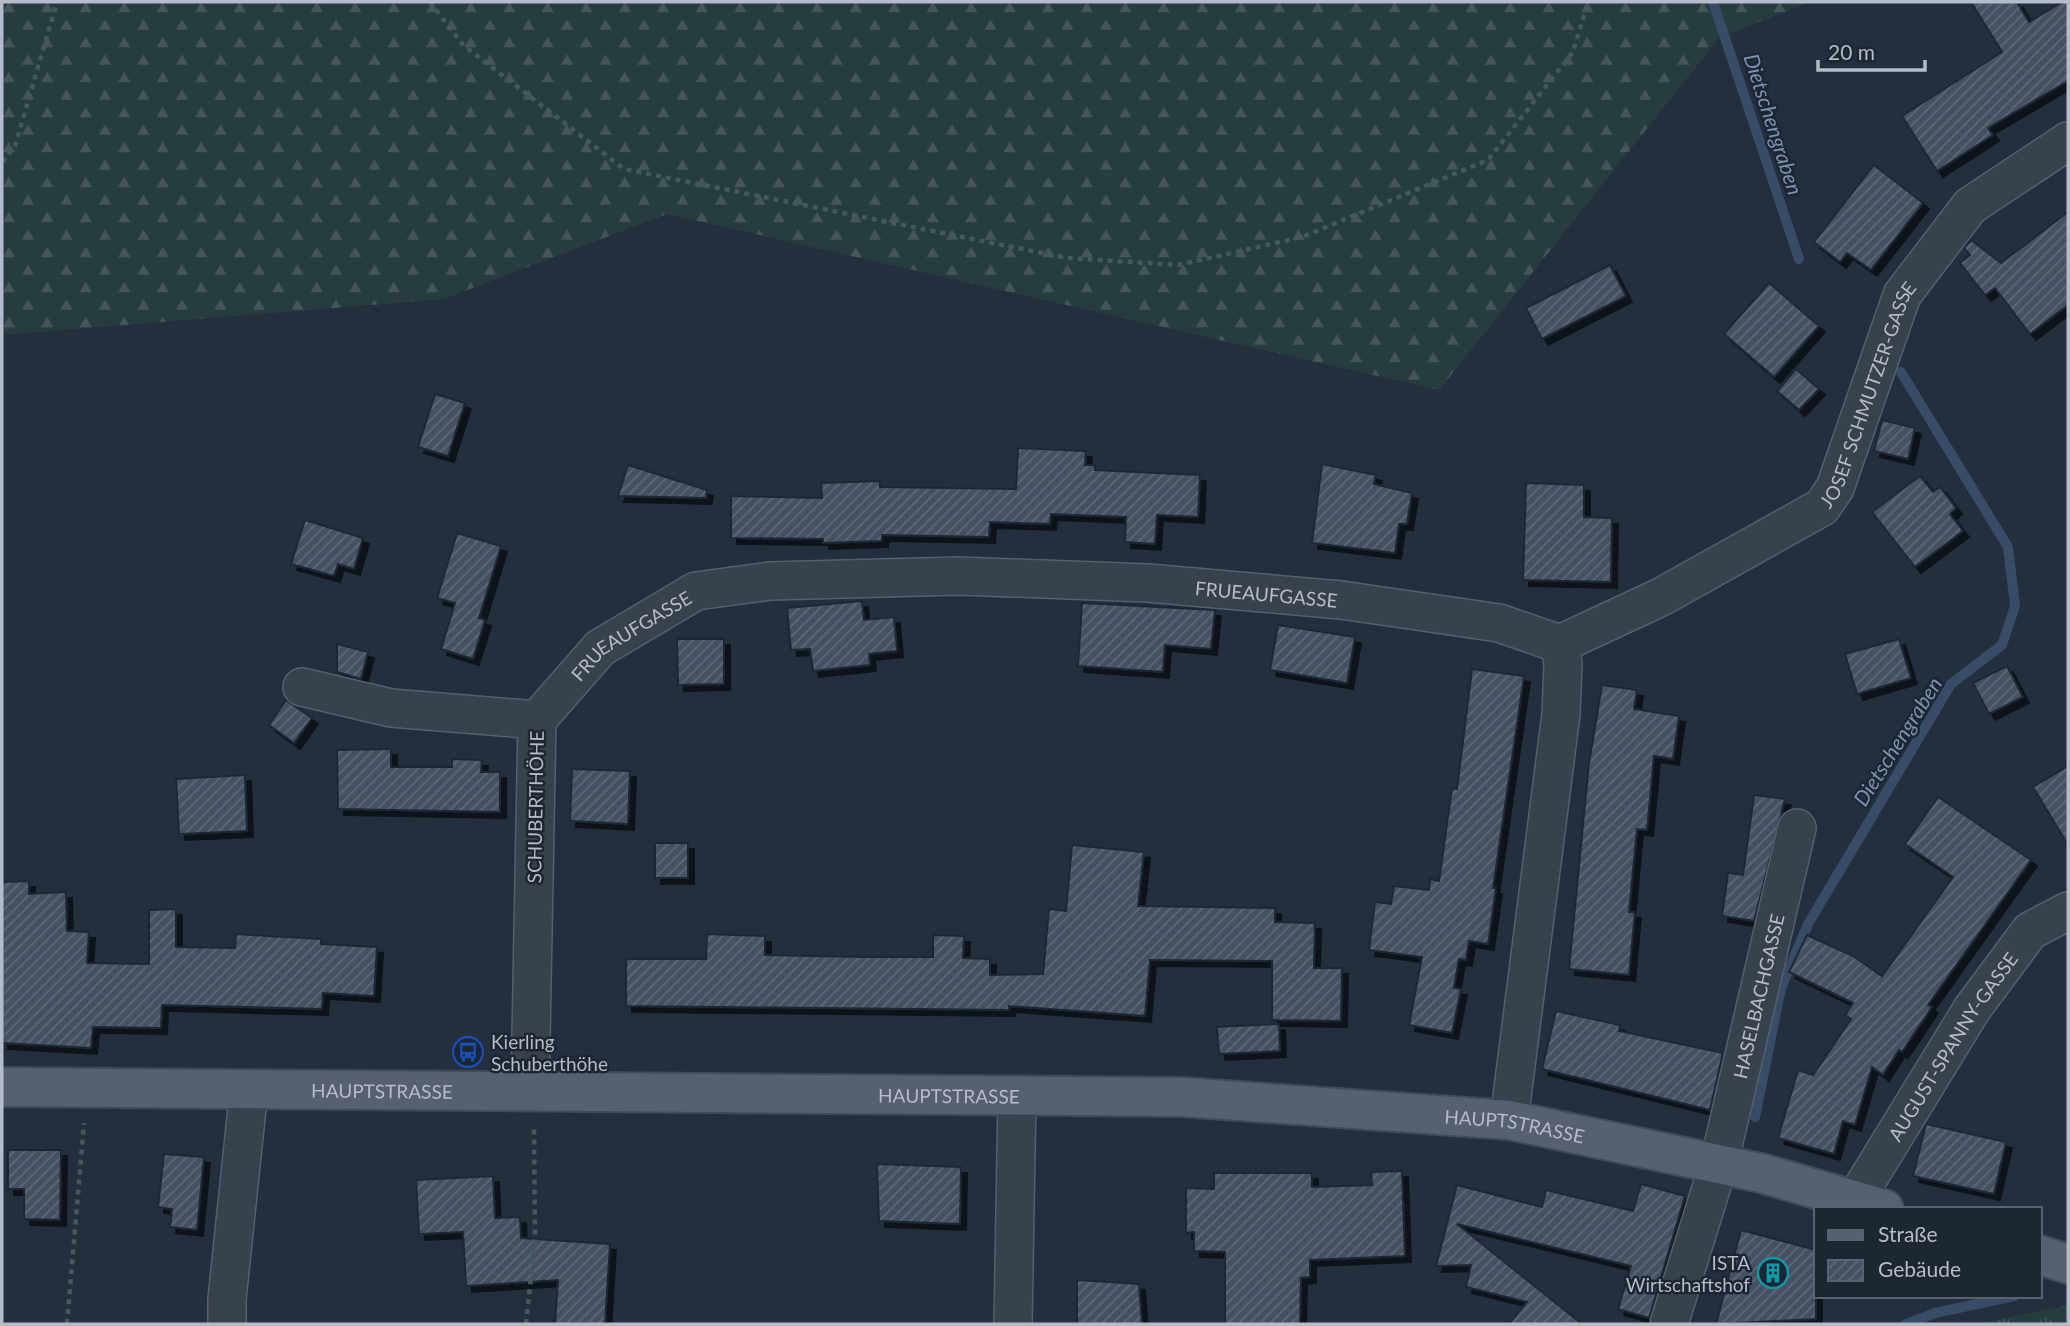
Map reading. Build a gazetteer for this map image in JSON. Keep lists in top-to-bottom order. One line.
{"streets":{"main road":["HAUPTSTRASSE"],"street":["JOSEF SCHMUTZER-GASSE","FRUEAUFGASSE","SCHUBERTHÖHE","HASELBACHGASSE","AUGUST-SPANNY-GASSE"]},"crossings":[["JOSEF SCHMUTZER-GASSE","FRUEAUFGASSE"],["FRUEAUFGASSE","SCHUBERTHÖHE"],["SCHUBERTHÖHE","HAUPTSTRASSE"],["HASELBACHGASSE","HAUPTSTRASSE"],["AUGUST-SPANNY-GASSE","HAUPTSTRASSE"]],"water":["Dietschengraben"],"places":{"bus stop":["Kierling Schuberthöhe"],"building":["ISTA Wirtschaftshof"]},"legend":["Straße","Gebäude"],"scale_bar":"20 m"}
